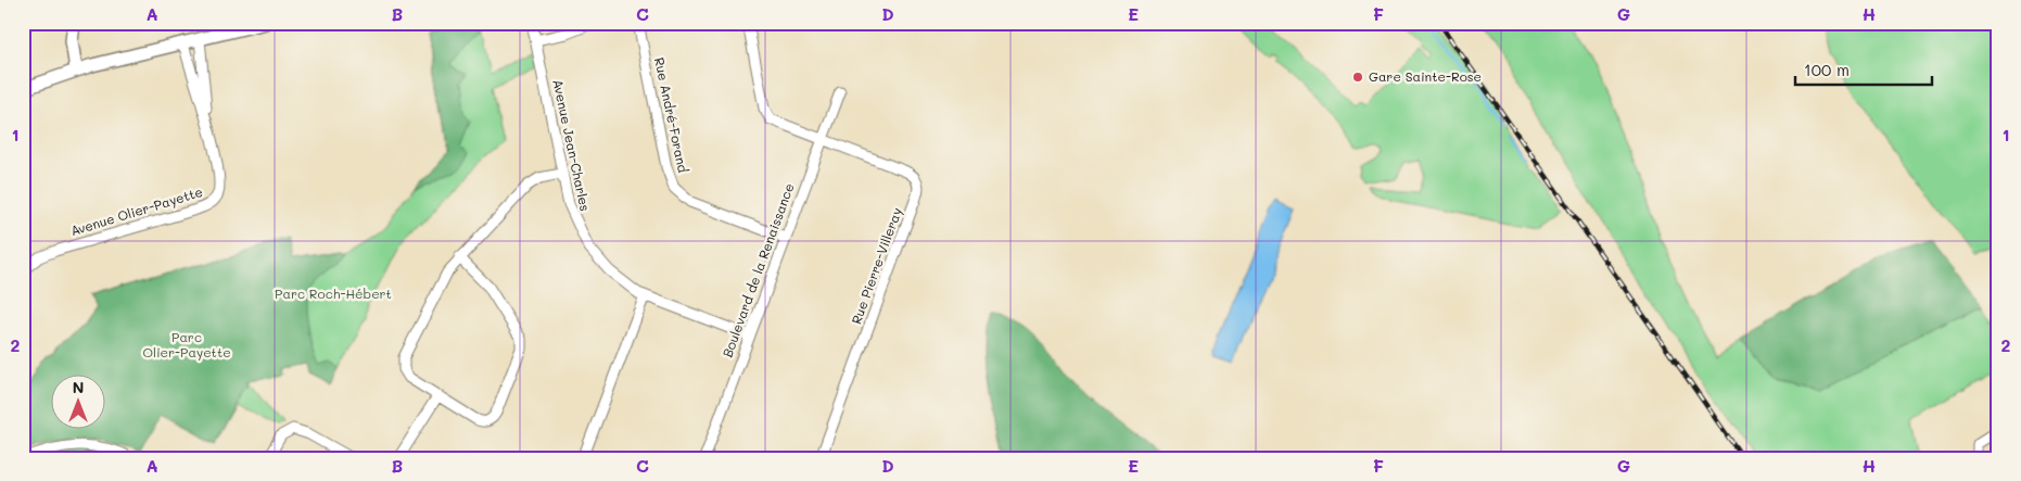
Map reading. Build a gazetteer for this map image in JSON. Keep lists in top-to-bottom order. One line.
{"streets":{"street":["Rue André-Forand","Avenue Jean-Charles","Avenue Olier-Payette","Rue Pierre-Villeray","Boulevard de la Renaissance"]},"crossings":[["Rue André-Forand","Boulevard de la Renaissance"],["Avenue Jean-Charles","Boulevard de la Renaissance"],["Rue Pierre-Villeray","Boulevard de la Renaissance"]],"parks":["Parc Roch-Hébert","Parc Olier-Payette"],"places":["Gare Sainte-Rose"],"scale_bar":"100 m","north":"top","grid":{"columns":["A","B","C","D","E","F","G","H"],"rows":["1","2"]}}
